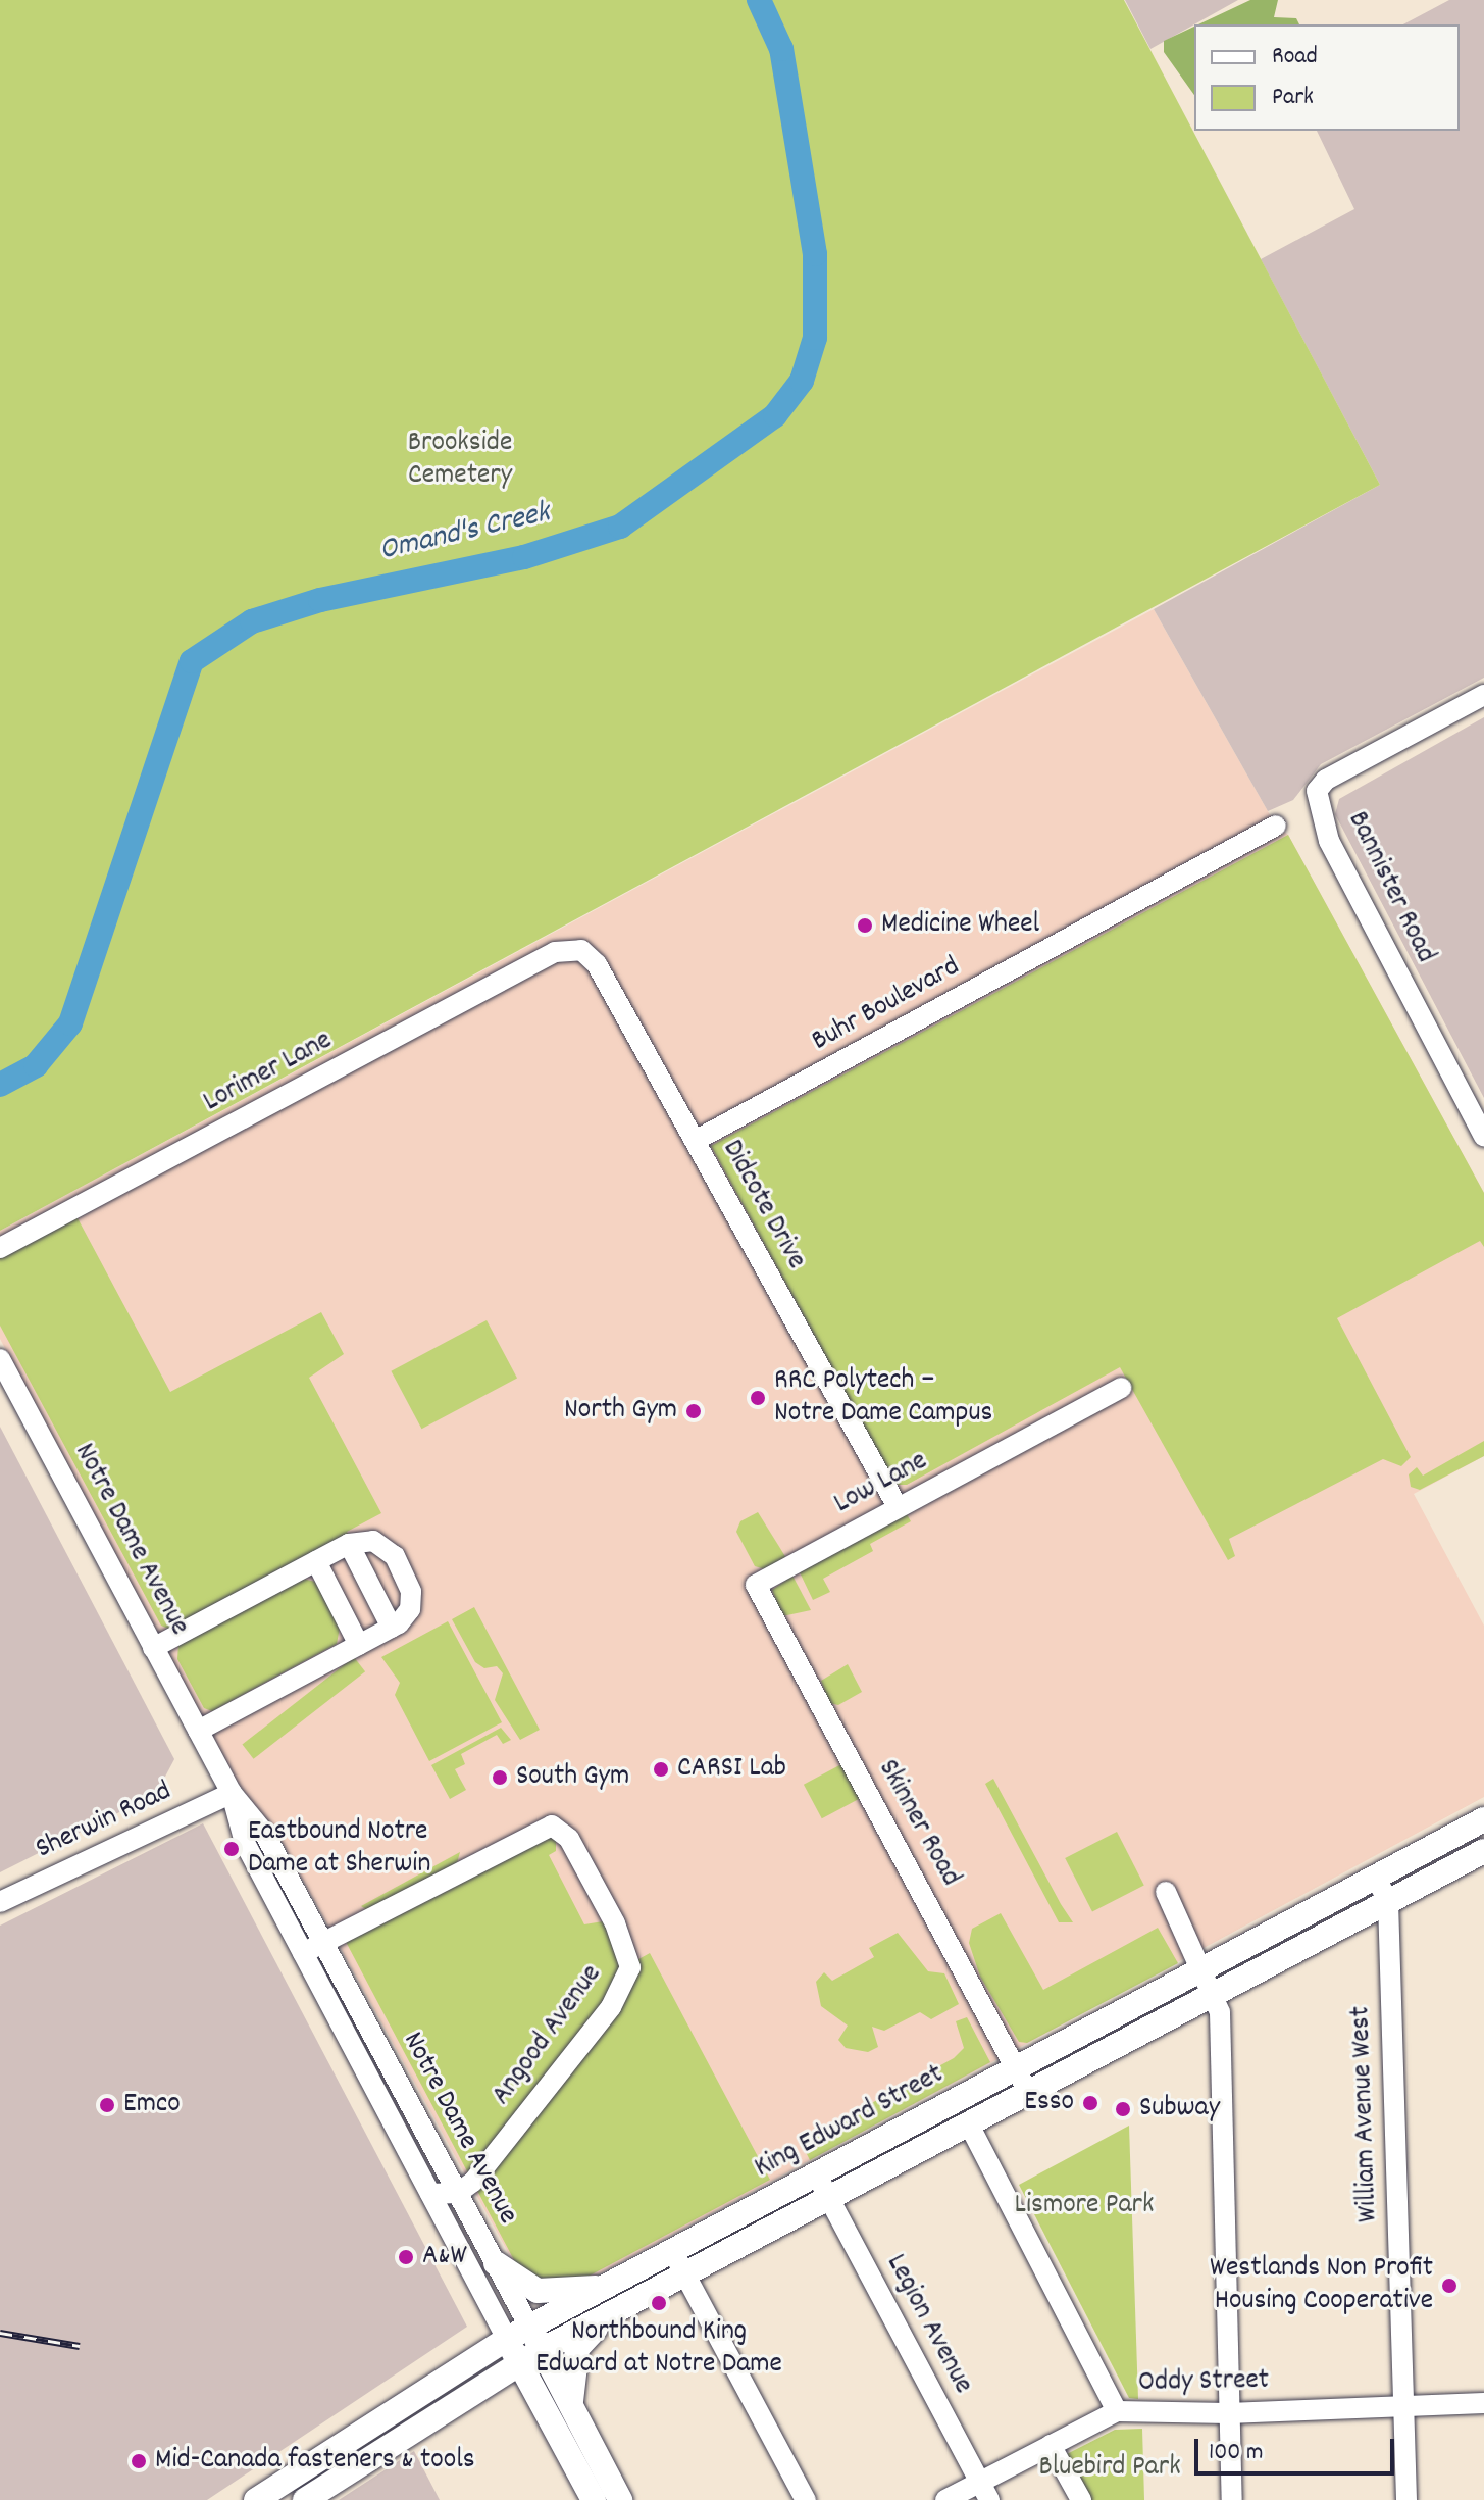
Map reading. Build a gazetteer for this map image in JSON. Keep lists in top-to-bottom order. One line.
{"streets":{"main road":["Notre Dame Avenue","King Edward Street"],"street":["Bannister Road","Buhr Boulevard","Lorimer Lane","Didcote Drive","Low Lane","Sherwin Road","Skinner Road","Angood Avenue","William Avenue West","Legion Avenue","Oddy Street"]},"crossings":[["Buhr Boulevard","Didcote Drive"],["Lorimer Lane","Didcote Drive"],["Didcote Drive","Low Lane"],["Low Lane","Skinner Road"],["Notre Dame Avenue","Sherwin Road"],["Notre Dame Avenue","Angood Avenue"],["Notre Dame Avenue","King Edward Street"],["Skinner Road","King Edward Street"],["William Avenue West","King Edward Street"],["William Avenue West","Oddy Street"],["King Edward Street","Legion Avenue"],["Legion Avenue","Oddy Street"]],"water":["Omand's Creek"],"parks":["Brookside Cemetery","Lismore Park","Bluebird Park"],"places":["Medicine Wheel","RRC Polytech – Notre Dame Campus","North Gym","CARSI Lab","South Gym","Eastbound Notre Dame at Sherwin","Esso","Emco","Subway","A&W","Westlands Non Profit Housing Cooperative","Northbound King Edward at Notre Dame","Mid-Canada fasteners & tools"],"legend":["Road","Park"],"scale_bar":"100 m"}
